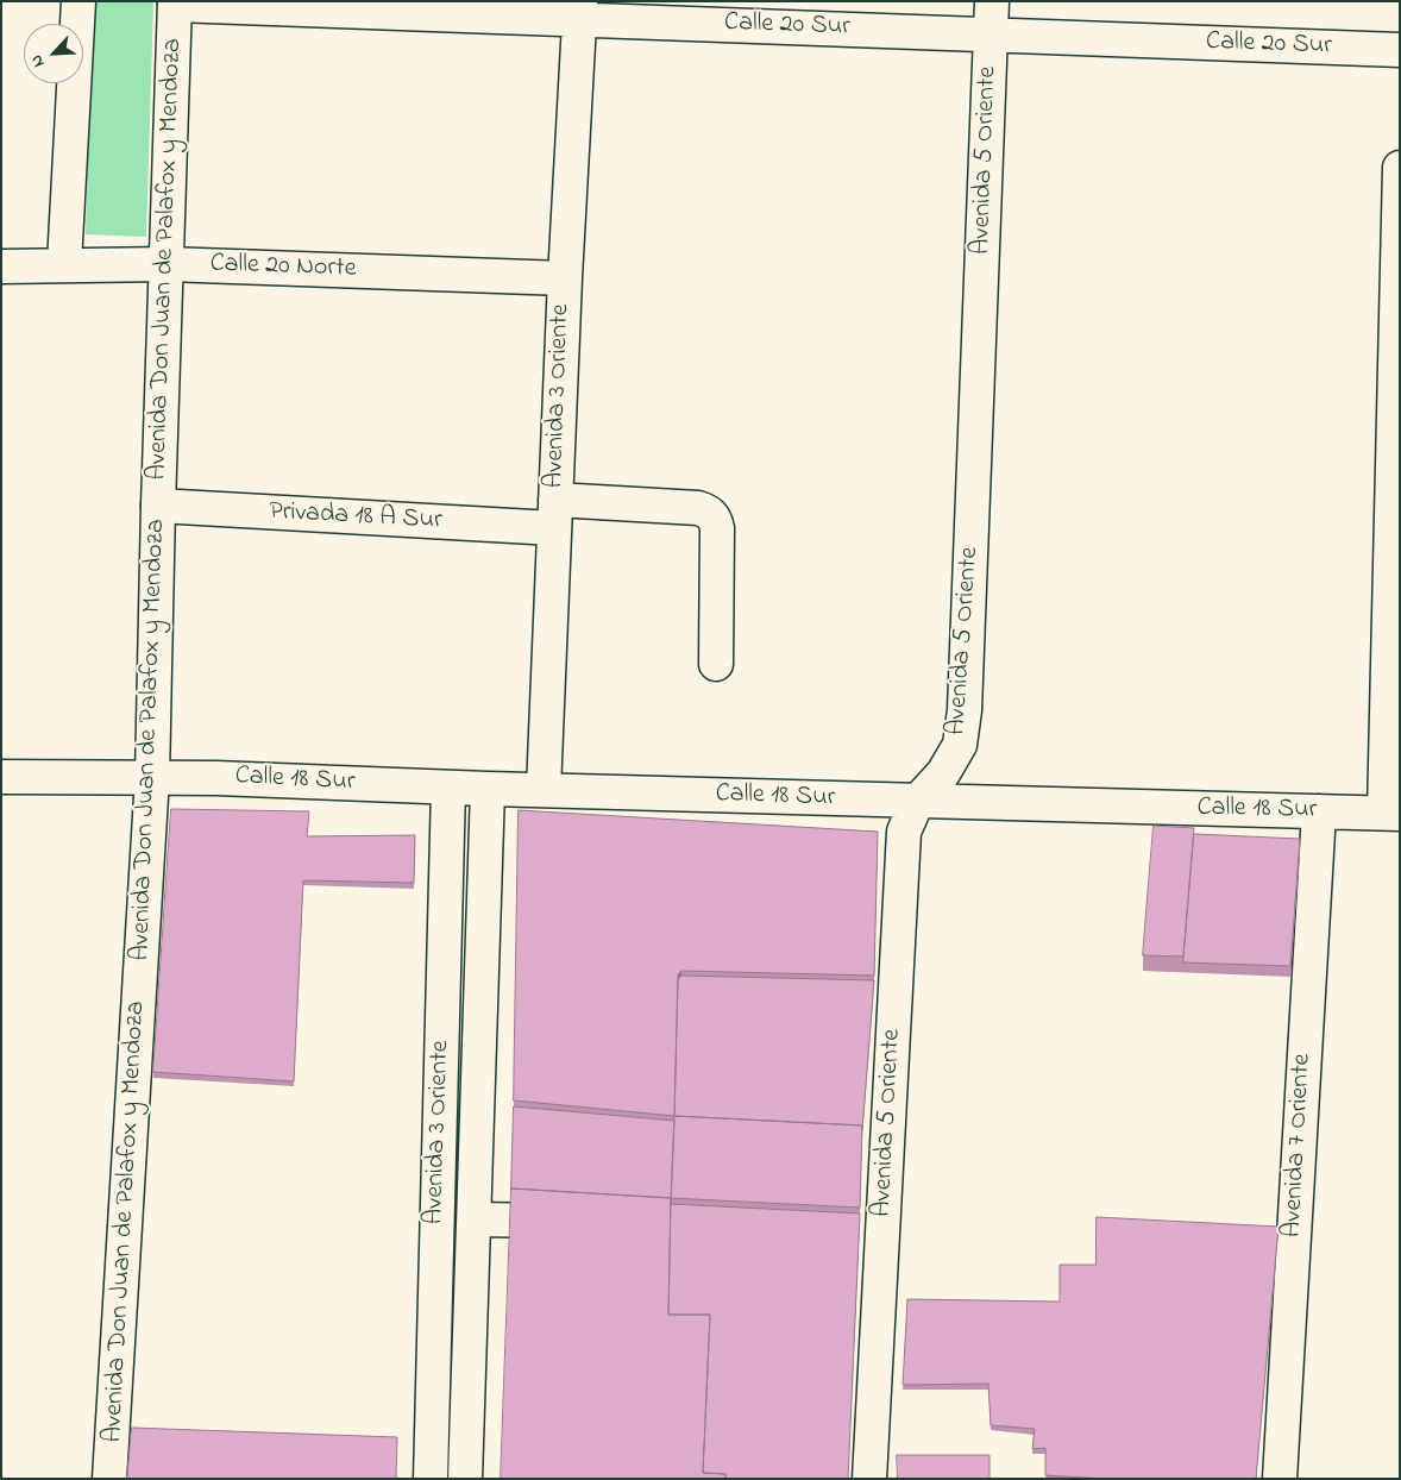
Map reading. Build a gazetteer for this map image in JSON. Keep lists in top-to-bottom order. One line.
{"streets":{"street":["Calle 20 Sur","Avenida 5 Oriente","Avenida Don Juan de Palafox y Mendoza","Calle 20 Norte","Avenida 3 Oriente","Privada 18 A Sur","Calle 18 Sur","Avenida 7 Oriente"]},"crossings":[["Calle 20 Sur","Avenida 5 Oriente"],["Calle 20 Sur","Avenida Don Juan de Palafox y Mendoza"],["Calle 20 Sur","Avenida 3 Oriente"],["Avenida 5 Oriente","Calle 18 Sur"],["Avenida Don Juan de Palafox y Mendoza","Calle 20 Norte"],["Avenida Don Juan de Palafox y Mendoza","Privada 18 A Sur"],["Avenida Don Juan de Palafox y Mendoza","Calle 18 Sur"],["Calle 20 Norte","Avenida 3 Oriente"],["Avenida 3 Oriente","Privada 18 A Sur"],["Avenida 3 Oriente","Calle 18 Sur"],["Calle 18 Sur","Avenida 7 Oriente"]],"north":"bottom left"}
